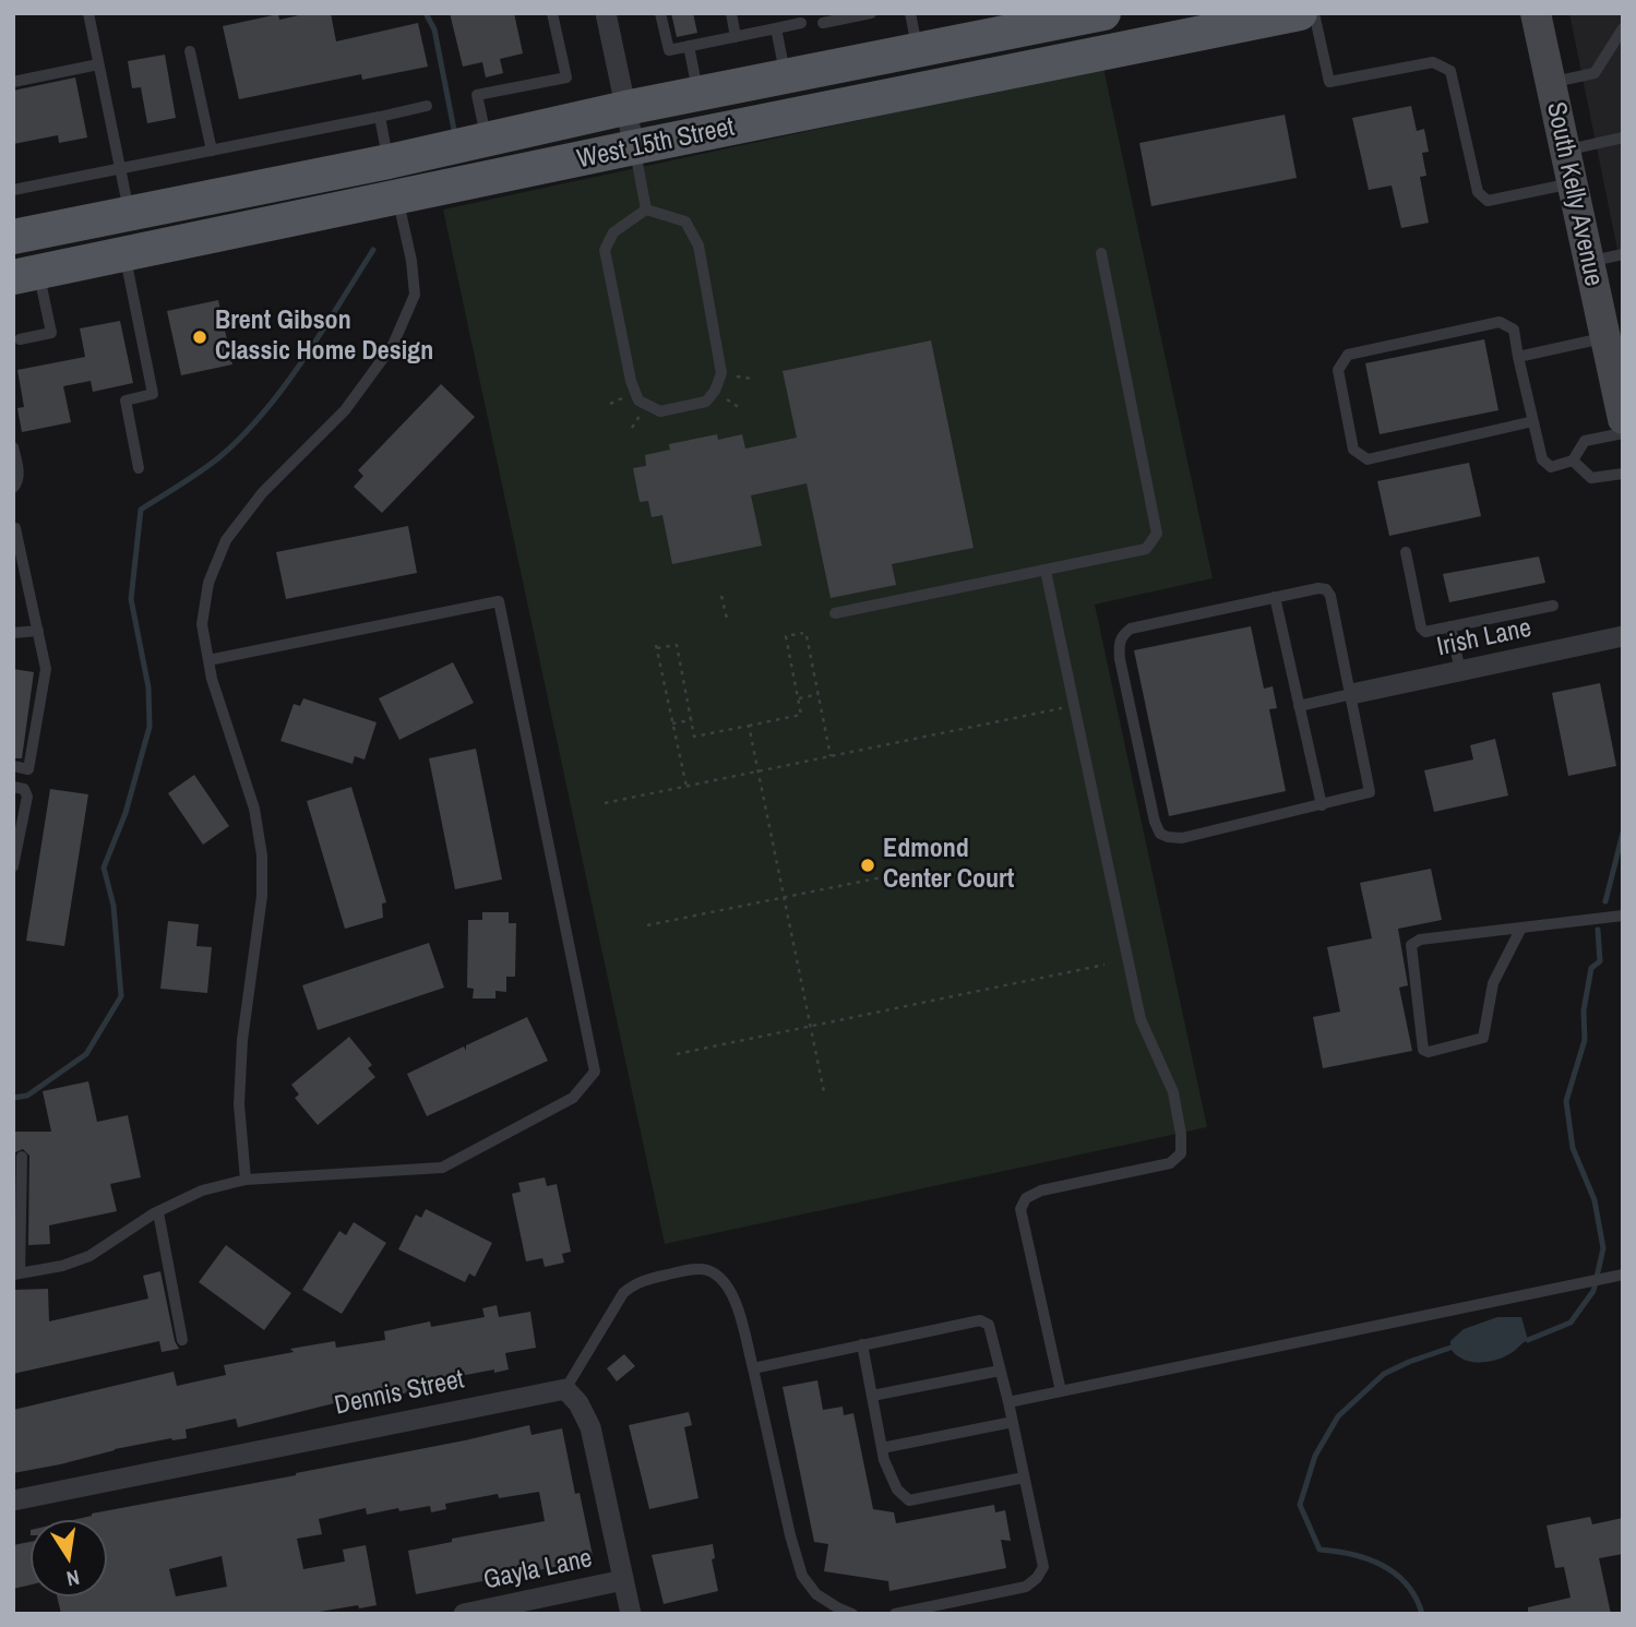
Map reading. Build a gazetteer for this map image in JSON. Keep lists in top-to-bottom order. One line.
{"streets":{"main road":["West 15th Street","South Kelly Avenue"],"street":["Irish Lane","Dennis Street","Gayla Lane"]},"places":["Brent Gibson Classic Home Design","Edmond Center Court"],"north":"bottom"}
